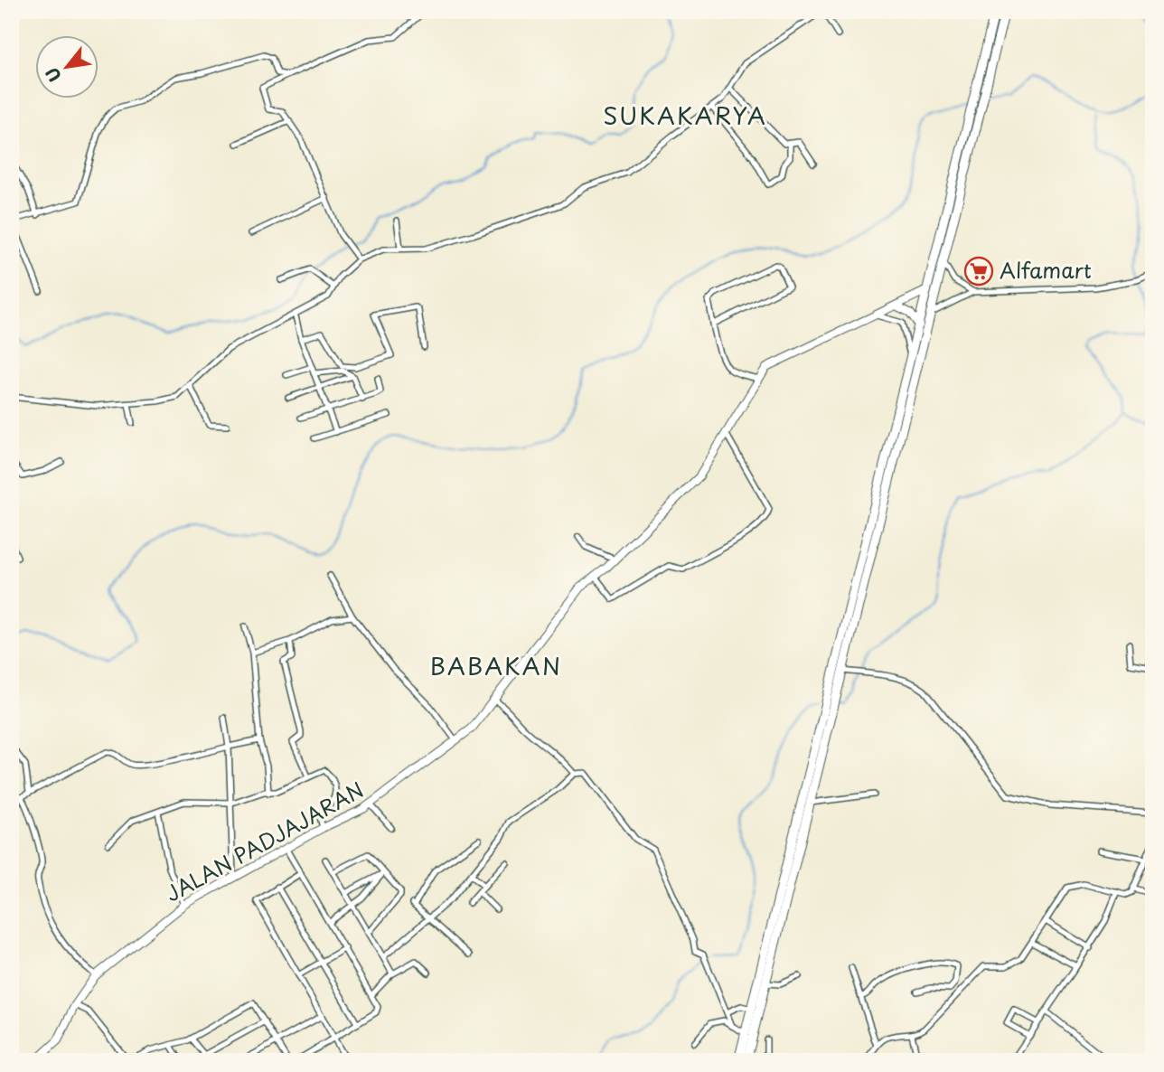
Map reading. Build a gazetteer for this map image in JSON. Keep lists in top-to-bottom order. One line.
{"streets":{"street":["JALAN PADJAJARAN"]},"districts":["SUKAKARYA","BABAKAN"],"places":{"supermarket":["Alfamart"]},"north":"bottom left"}
